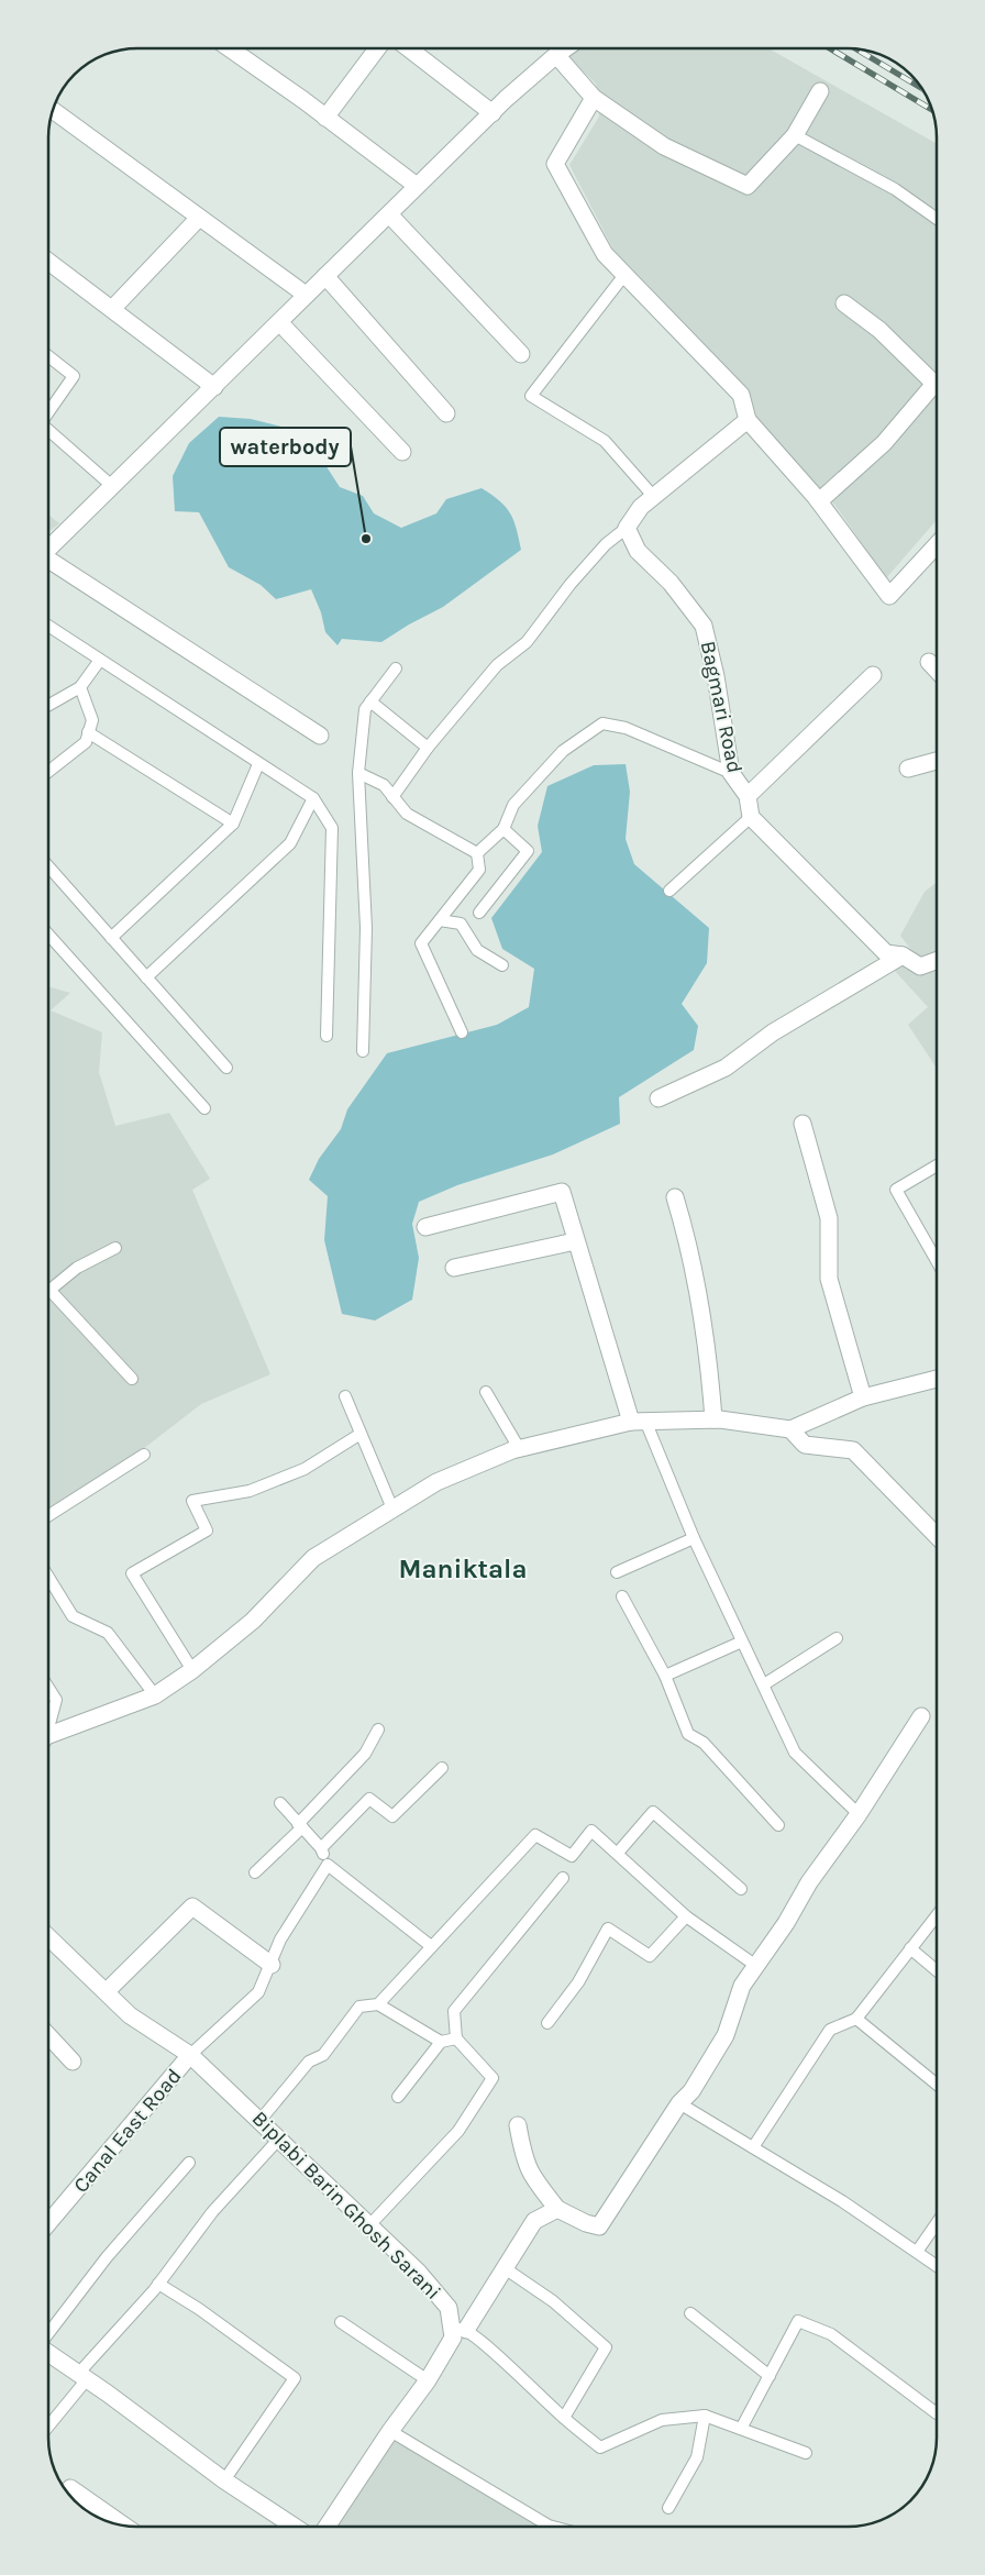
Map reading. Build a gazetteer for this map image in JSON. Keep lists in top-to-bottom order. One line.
{"streets":{"street":["Bagmari Road","Canal East Road","Biplabi Barin Ghosh Sarani"]},"crossings":[["Canal East Road","Biplabi Barin Ghosh Sarani"]],"districts":["Maniktala"],"places":["waterbody"]}
